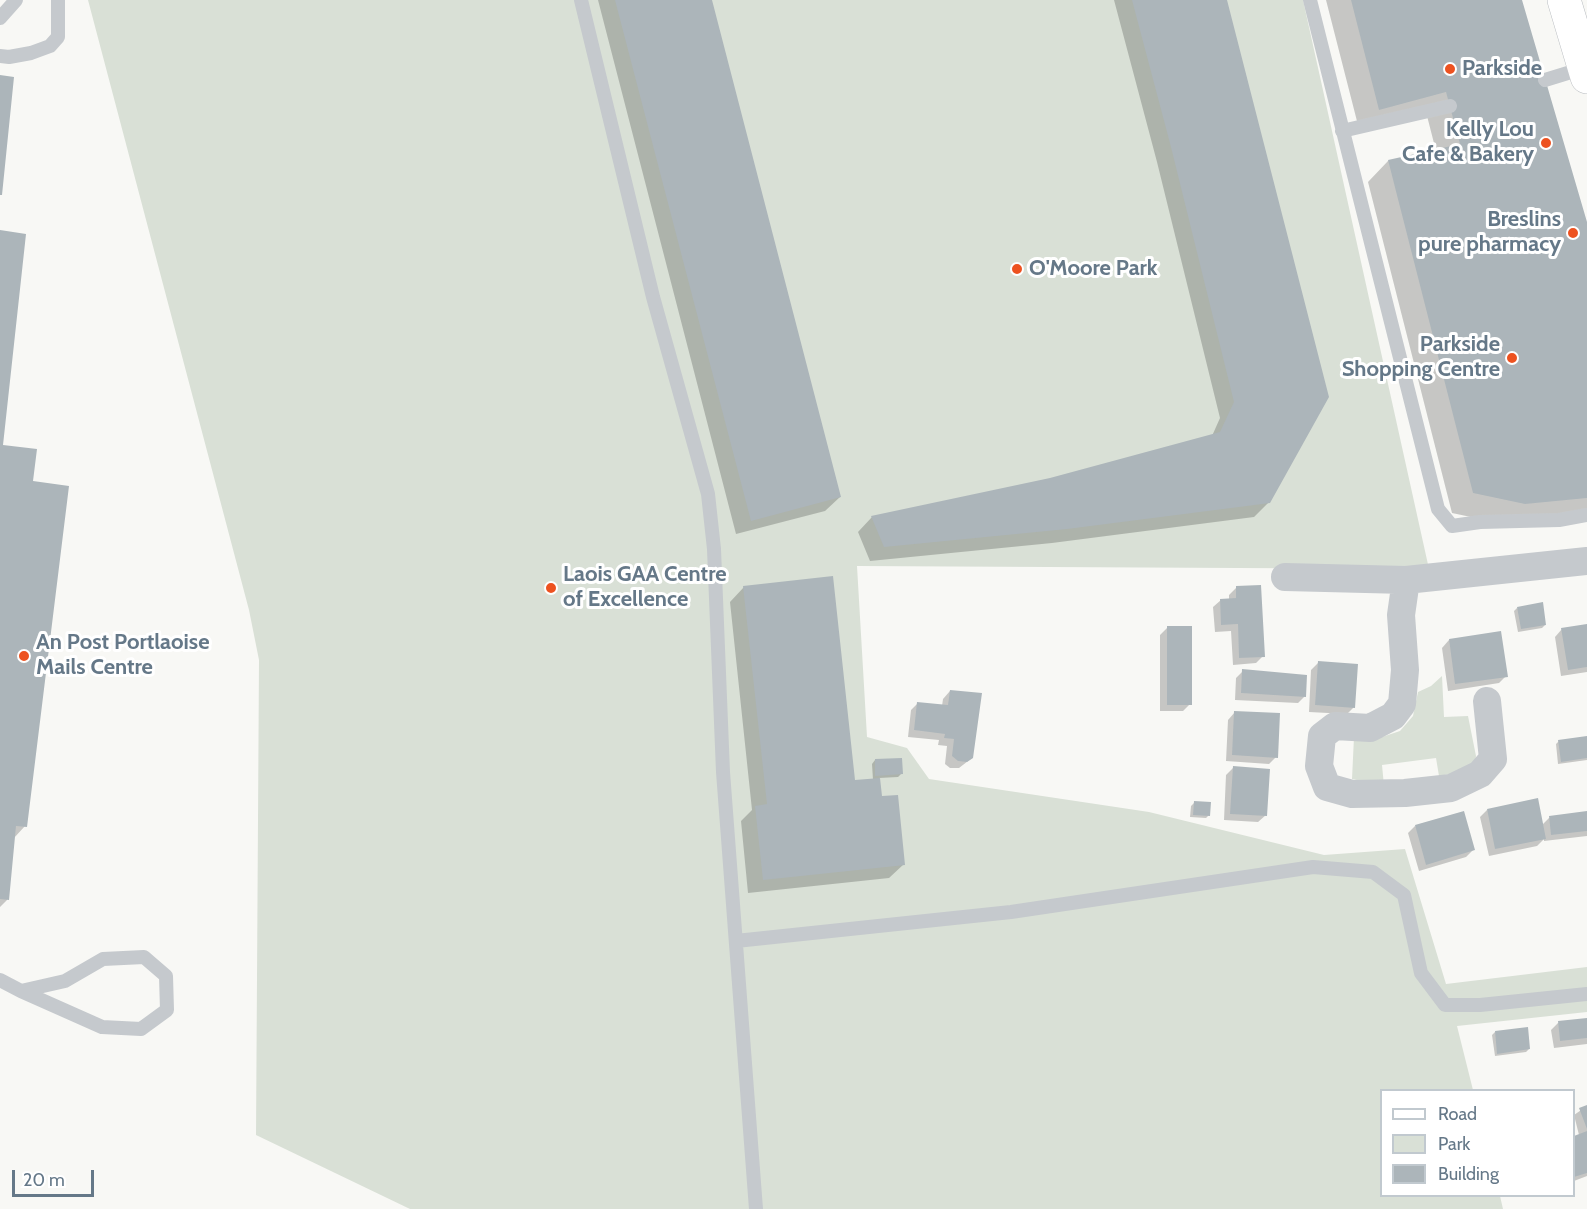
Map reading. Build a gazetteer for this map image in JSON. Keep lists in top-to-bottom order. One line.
{"places":["Parkside","Kelly Lou Cafe & Bakery","Breslins pure pharmacy","O'Moore Park","Parkside Shopping Centre","Laois GAA Centre of Excellence","An Post Portlaoise Mails Centre"],"legend":["Road","Park","Building"],"scale_bar":"20 m"}
